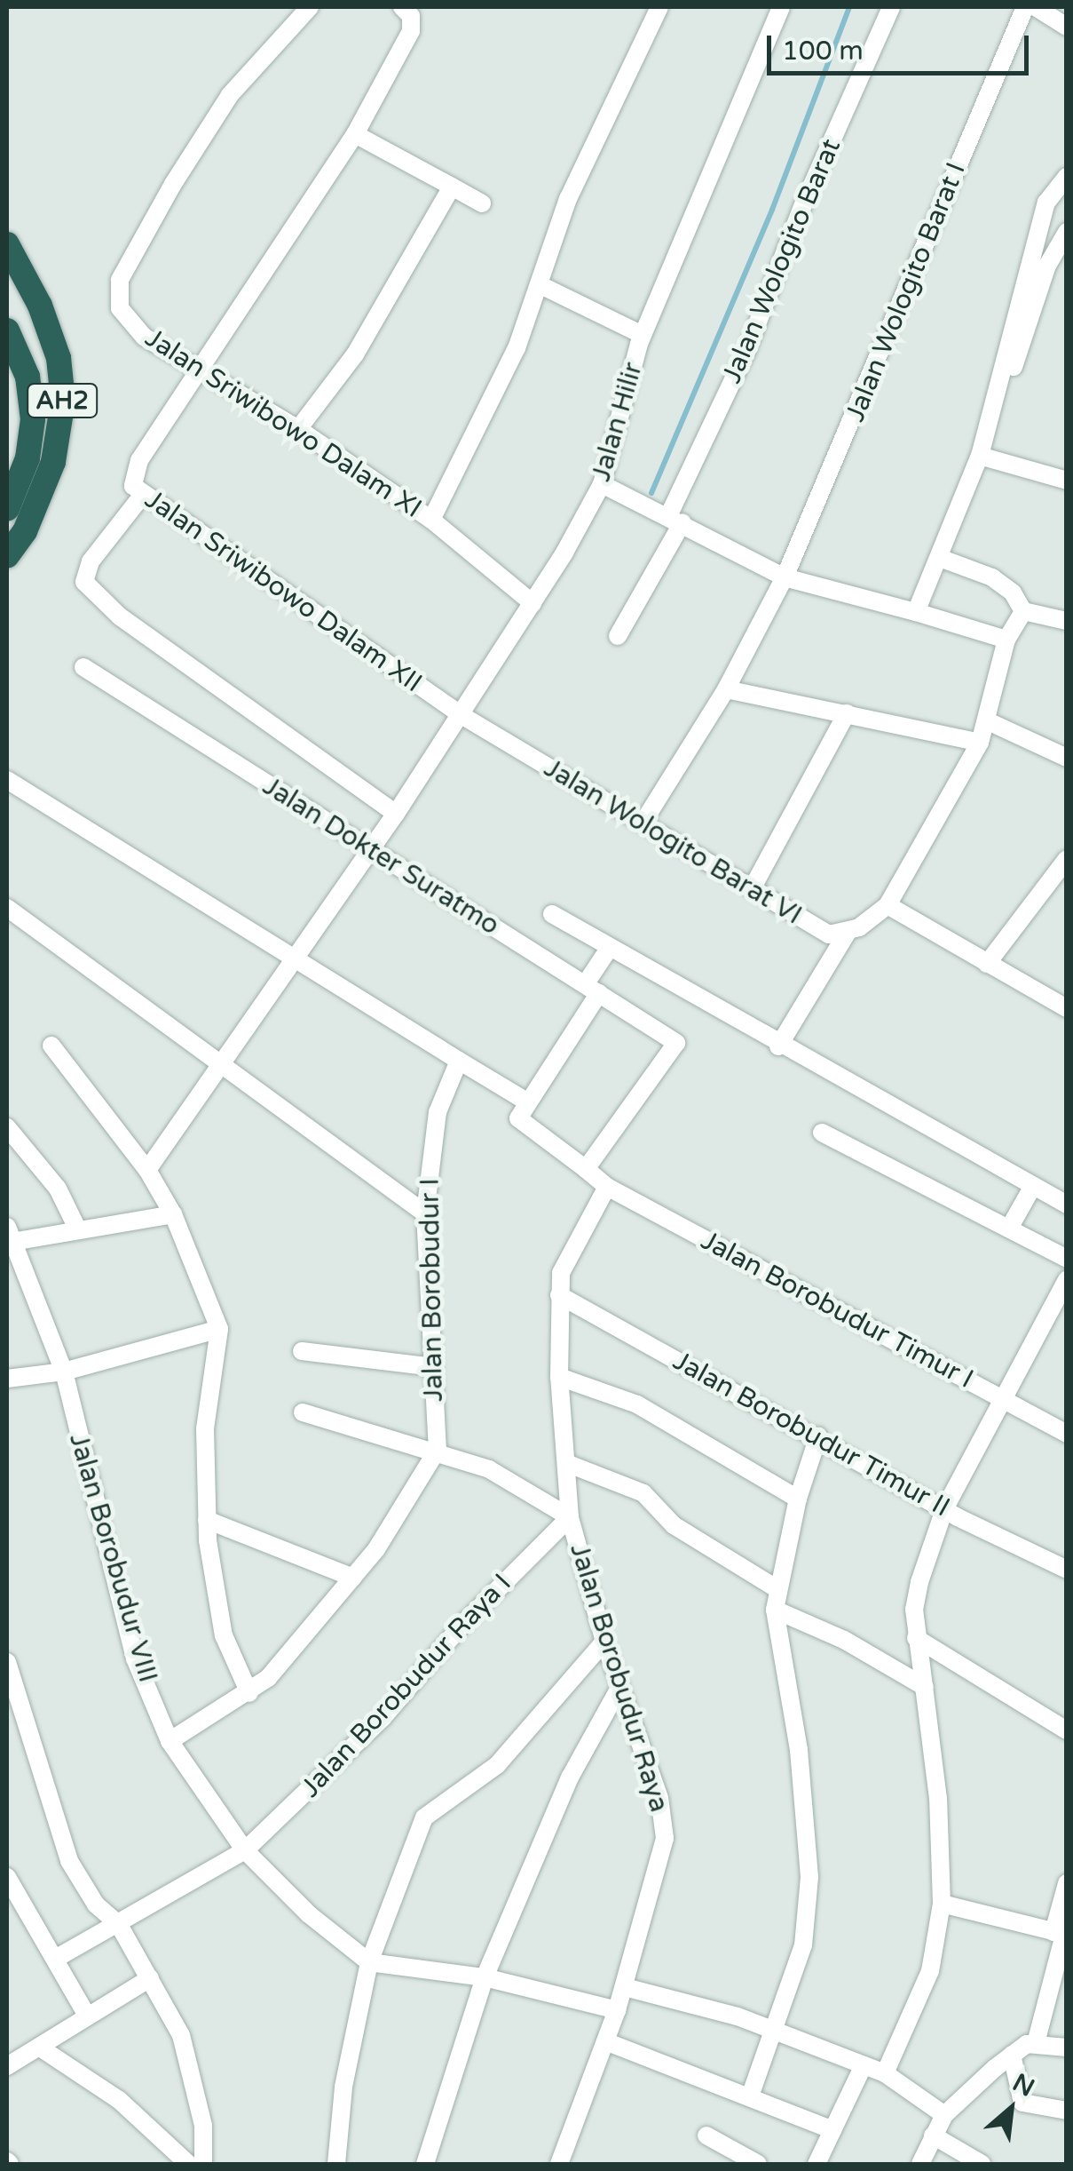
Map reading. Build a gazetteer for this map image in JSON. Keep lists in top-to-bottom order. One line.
{"streets":{"highway":["AH2"],"street":["Jalan Wologito Barat","Jalan Wologito Barat I","Jalan Hilir","Jalan Sriwibowo Dalam XI","Jalan Sriwibowo Dalam XII","Jalan Wologito Barat VI","Jalan Dokter Suratmo","Jalan Borobudur I","Jalan Borobudur Timur I","Jalan Borobudur Timur II","Jalan Borobudur VIII","Jalan Borobudur Raya","Jalan Borobudur Raya I"]},"crossings":[["Jalan Wologito Barat I","Jalan Wologito Barat VI"],["Jalan Hilir","Jalan Sriwibowo Dalam XI"],["Jalan Hilir","Jalan Sriwibowo Dalam XII"],["Jalan Hilir","Jalan Wologito Barat VI"],["Jalan Hilir","Jalan Dokter Suratmo"],["Jalan Sriwibowo Dalam XI","Jalan Sriwibowo Dalam XII"],["Jalan Sriwibowo Dalam XII","Jalan Wologito Barat VI"],["Jalan Dokter Suratmo","Jalan Borobudur Timur I"],["Jalan Borobudur Timur I","Jalan Borobudur Raya"],["Jalan Borobudur Timur II","Jalan Borobudur Raya"],["Jalan Borobudur VIII","Jalan Borobudur Raya I"],["Jalan Borobudur Raya","Jalan Borobudur Raya I"]],"scale_bar":"100 m","north":"top right"}
